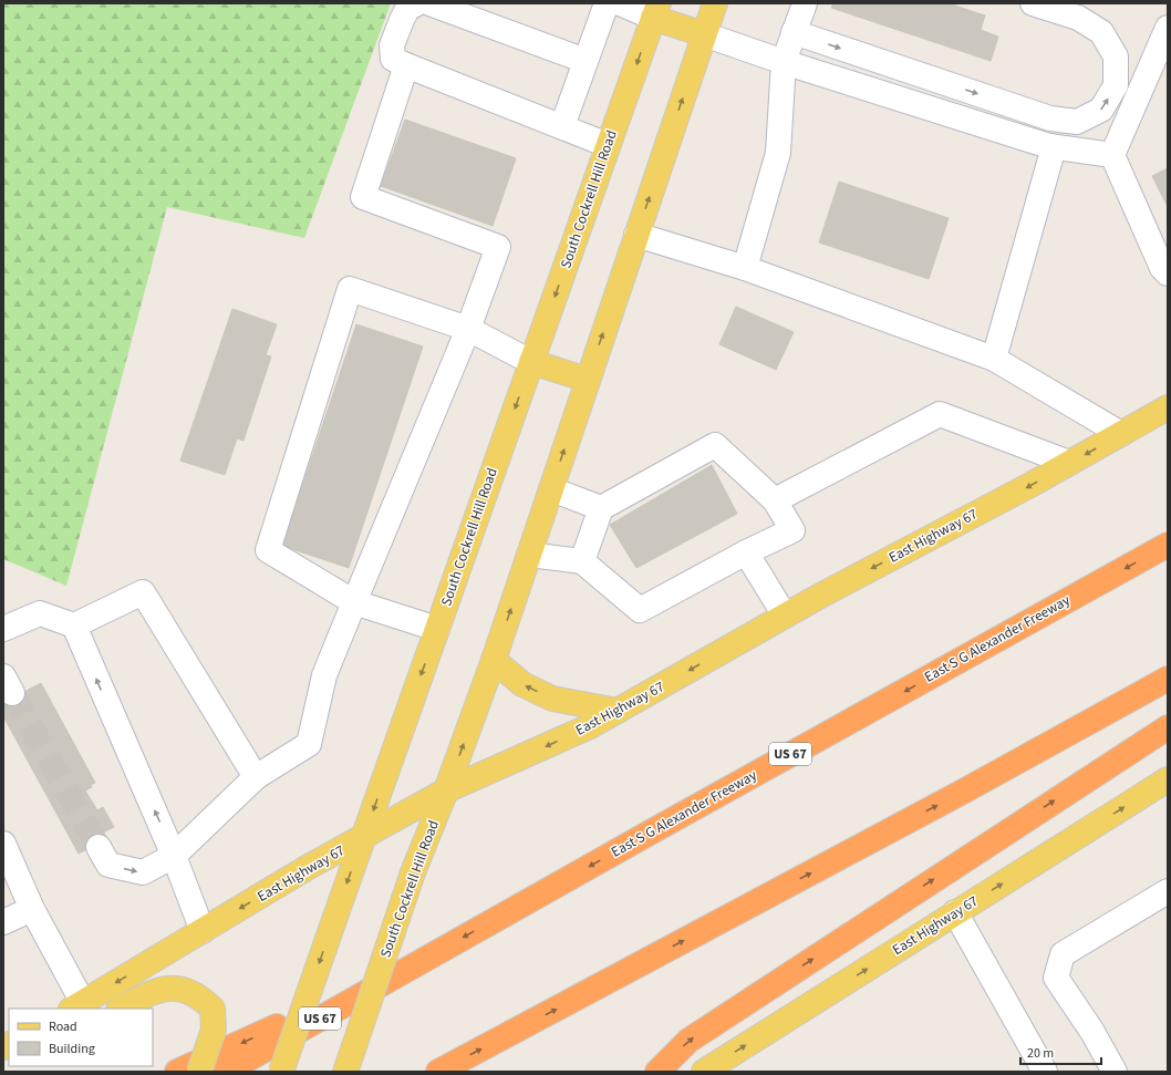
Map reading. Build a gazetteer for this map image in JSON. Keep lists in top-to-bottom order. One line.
{"streets":{"highway":["East S G Alexander Freeway","US 67"],"main road":["South Cockrell Hill Road","East Highway 67"]},"crossings":[["South Cockrell Hill Road","East Highway 67"]],"legend":["Road","Building"],"scale_bar":"20 m"}
